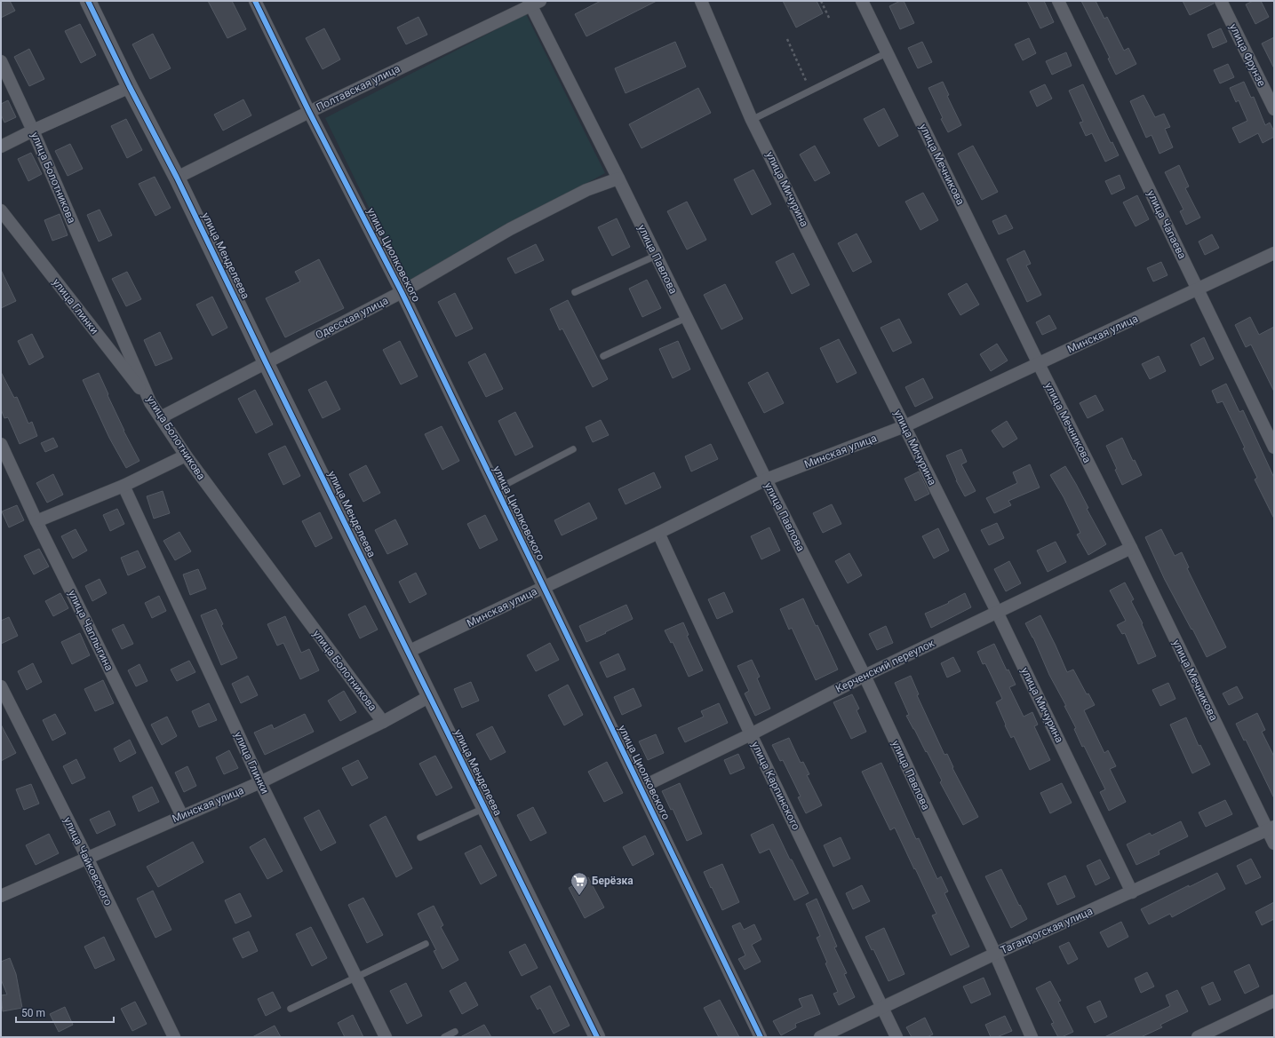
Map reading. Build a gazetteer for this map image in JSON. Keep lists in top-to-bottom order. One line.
{"streets":{"street":["улица Фрунзе","Полтавская улица","улица Мечникова","улица Болотникова","улица Мичурина","улица Чапаева","улица Циолковского","улица Менделеева","улица Павлова","улица Глинки","Одесская улица","Минская улица","улица Чаплыгина","Керченский переулок","улица Карпинского","улица Чайковского","Таганрогская улица"]},"crossings":[["Полтавская улица","улица Циолковского"],["Полтавская улица","улица Менделеева"],["Полтавская улица","улица Павлова"],["улица Мечникова","Минская улица"],["улица Мечникова","Керченский переулок"],["улица Мечникова","Таганрогская улица"],["улица Болотникова","улица Глинки"],["улица Болотникова","Одесская улица"],["улица Болотникова","Минская улица"],["улица Мичурина","Минская улица"],["улица Мичурина","Керченский переулок"],["улица Мичурина","Таганрогская улица"],["улица Чапаева","Минская улица"],["улица Циолковского","Одесская улица"],["улица Циолковского","Минская улица"],["улица Циолковского","Керченский переулок"],["улица Менделеева","Одесская улица"],["улица Менделеева","Минская улица"],["улица Павлова","Одесская улица"],["улица Павлова","Минская улица"],["улица Павлова","Керченский переулок"],["улица Павлова","Таганрогская улица"],["улица Глинки","Минская улица"],["Минская улица","улица Чаплыгина"],["Минская улица","улица Карпинского"],["Минская улица","улица Чайковского"],["Керченский переулок","улица Карпинского"],["улица Карпинского","Таганрогская улица"]],"places":{"supermarket":["Берёзка"]},"scale_bar":"50 m"}
